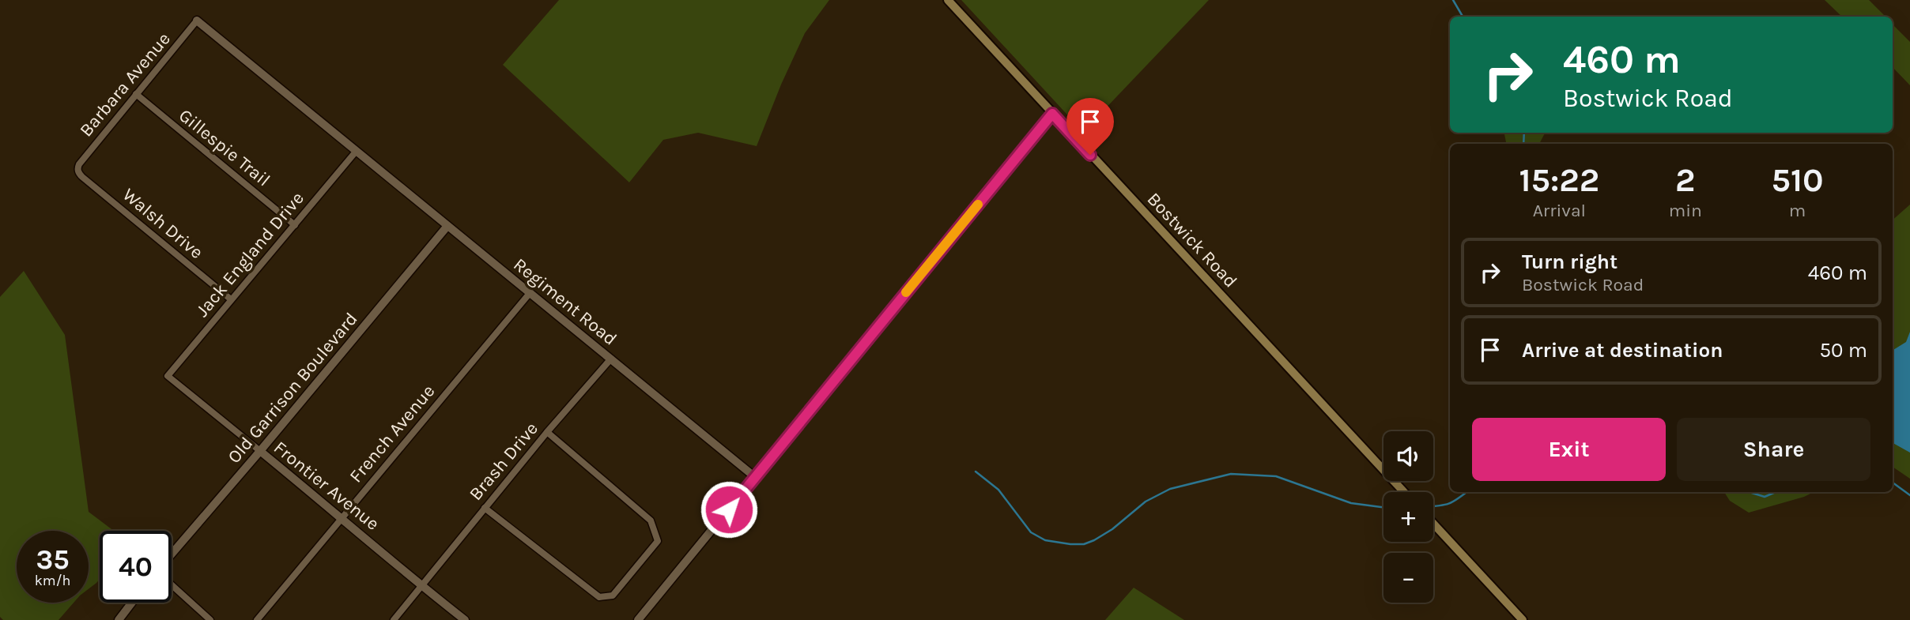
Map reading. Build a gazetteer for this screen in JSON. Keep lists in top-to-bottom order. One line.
{"streets":{"main road":["Bostwick Road"],"street":["Barbara Avenue","Gillespie Trail","Walsh Drive","Jack England Drive","Regiment Road","Old Garrison Boulevard","French Avenue","Brash Drive","Frontier Avenue"]},"crossings":[["Barbara Avenue","Gillespie Trail"],["Barbara Avenue","Walsh Drive"],["Barbara Avenue","Regiment Road"],["Gillespie Trail","Jack England Drive"],["Walsh Drive","Jack England Drive"],["Jack England Drive","Regiment Road"],["Jack England Drive","Frontier Avenue"],["Regiment Road","Old Garrison Boulevard"],["Regiment Road","French Avenue"],["Regiment Road","Brash Drive"],["Old Garrison Boulevard","Frontier Avenue"],["French Avenue","Frontier Avenue"],["Brash Drive","Frontier Avenue"]],"page":{"turn":["460 m","Bostwick Road"],"eta":["15:22","Arrival","2","min","510","m"],"list":[{"name":"Turn right","note":"Bostwick Road","value":"460 m"},{"name":"Arrive at destination","value":"50 m"}],"buttons":["Exit","Share"],"map_buttons":["+","−"],"speed":"35 km/h","limit":"40"}}
